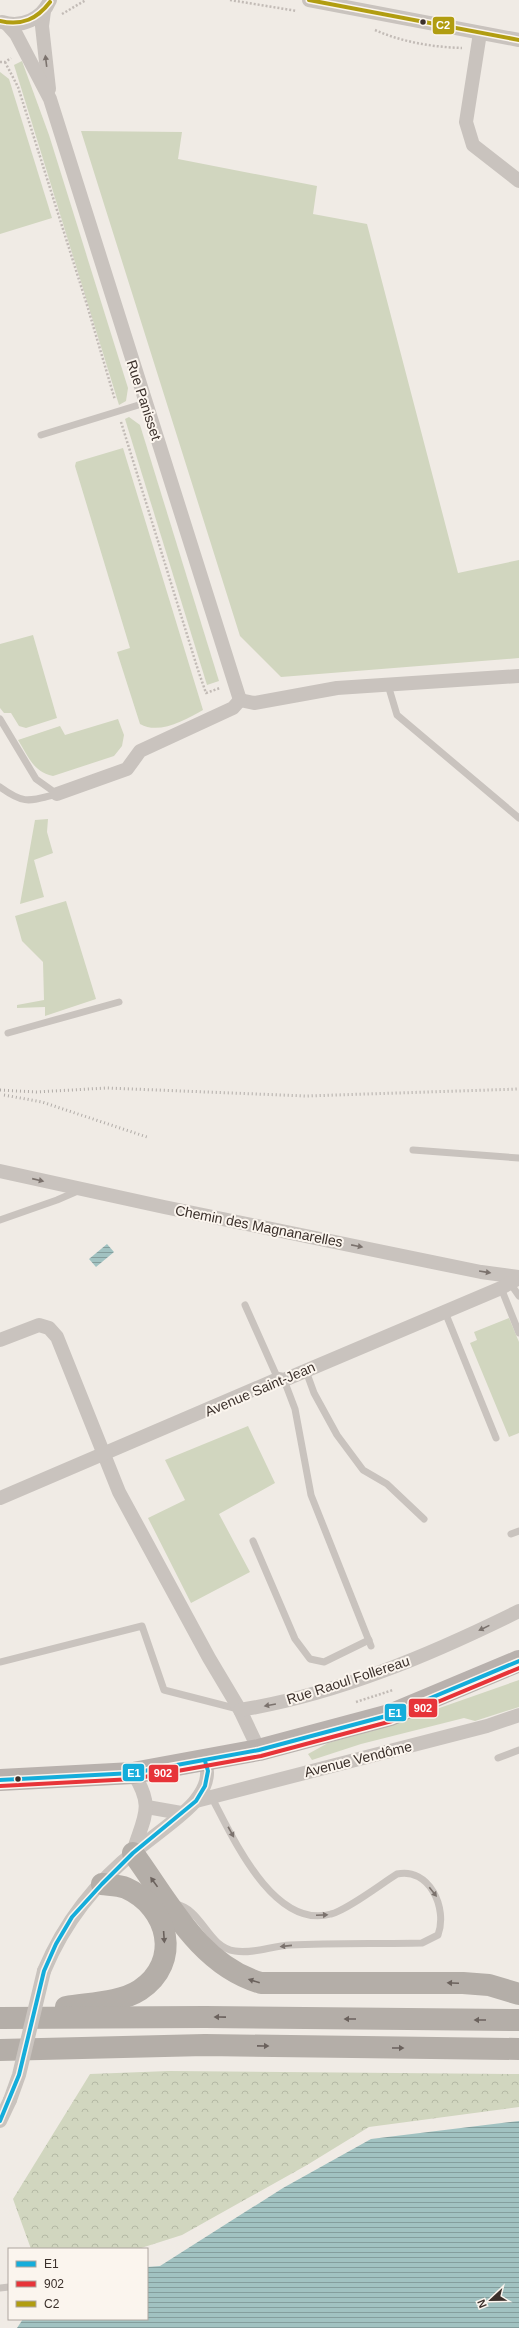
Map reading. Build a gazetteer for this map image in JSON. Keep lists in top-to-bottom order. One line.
{"streets":{"street":["Rue Panisset","Chemin des Magnanarelles","Avenue Saint-Jean","Rue Raoul Follereau","Avenue Vendôme"]},"crossings":[["Chemin des Magnanarelles","Avenue Saint-Jean"]],"one_way":["Chemin des Magnanarelles","Rue Raoul Follereau"],"lines":["transit line C2","transit line E1","transit line 902"],"legend":["E1","902","C2"],"north":"left"}
